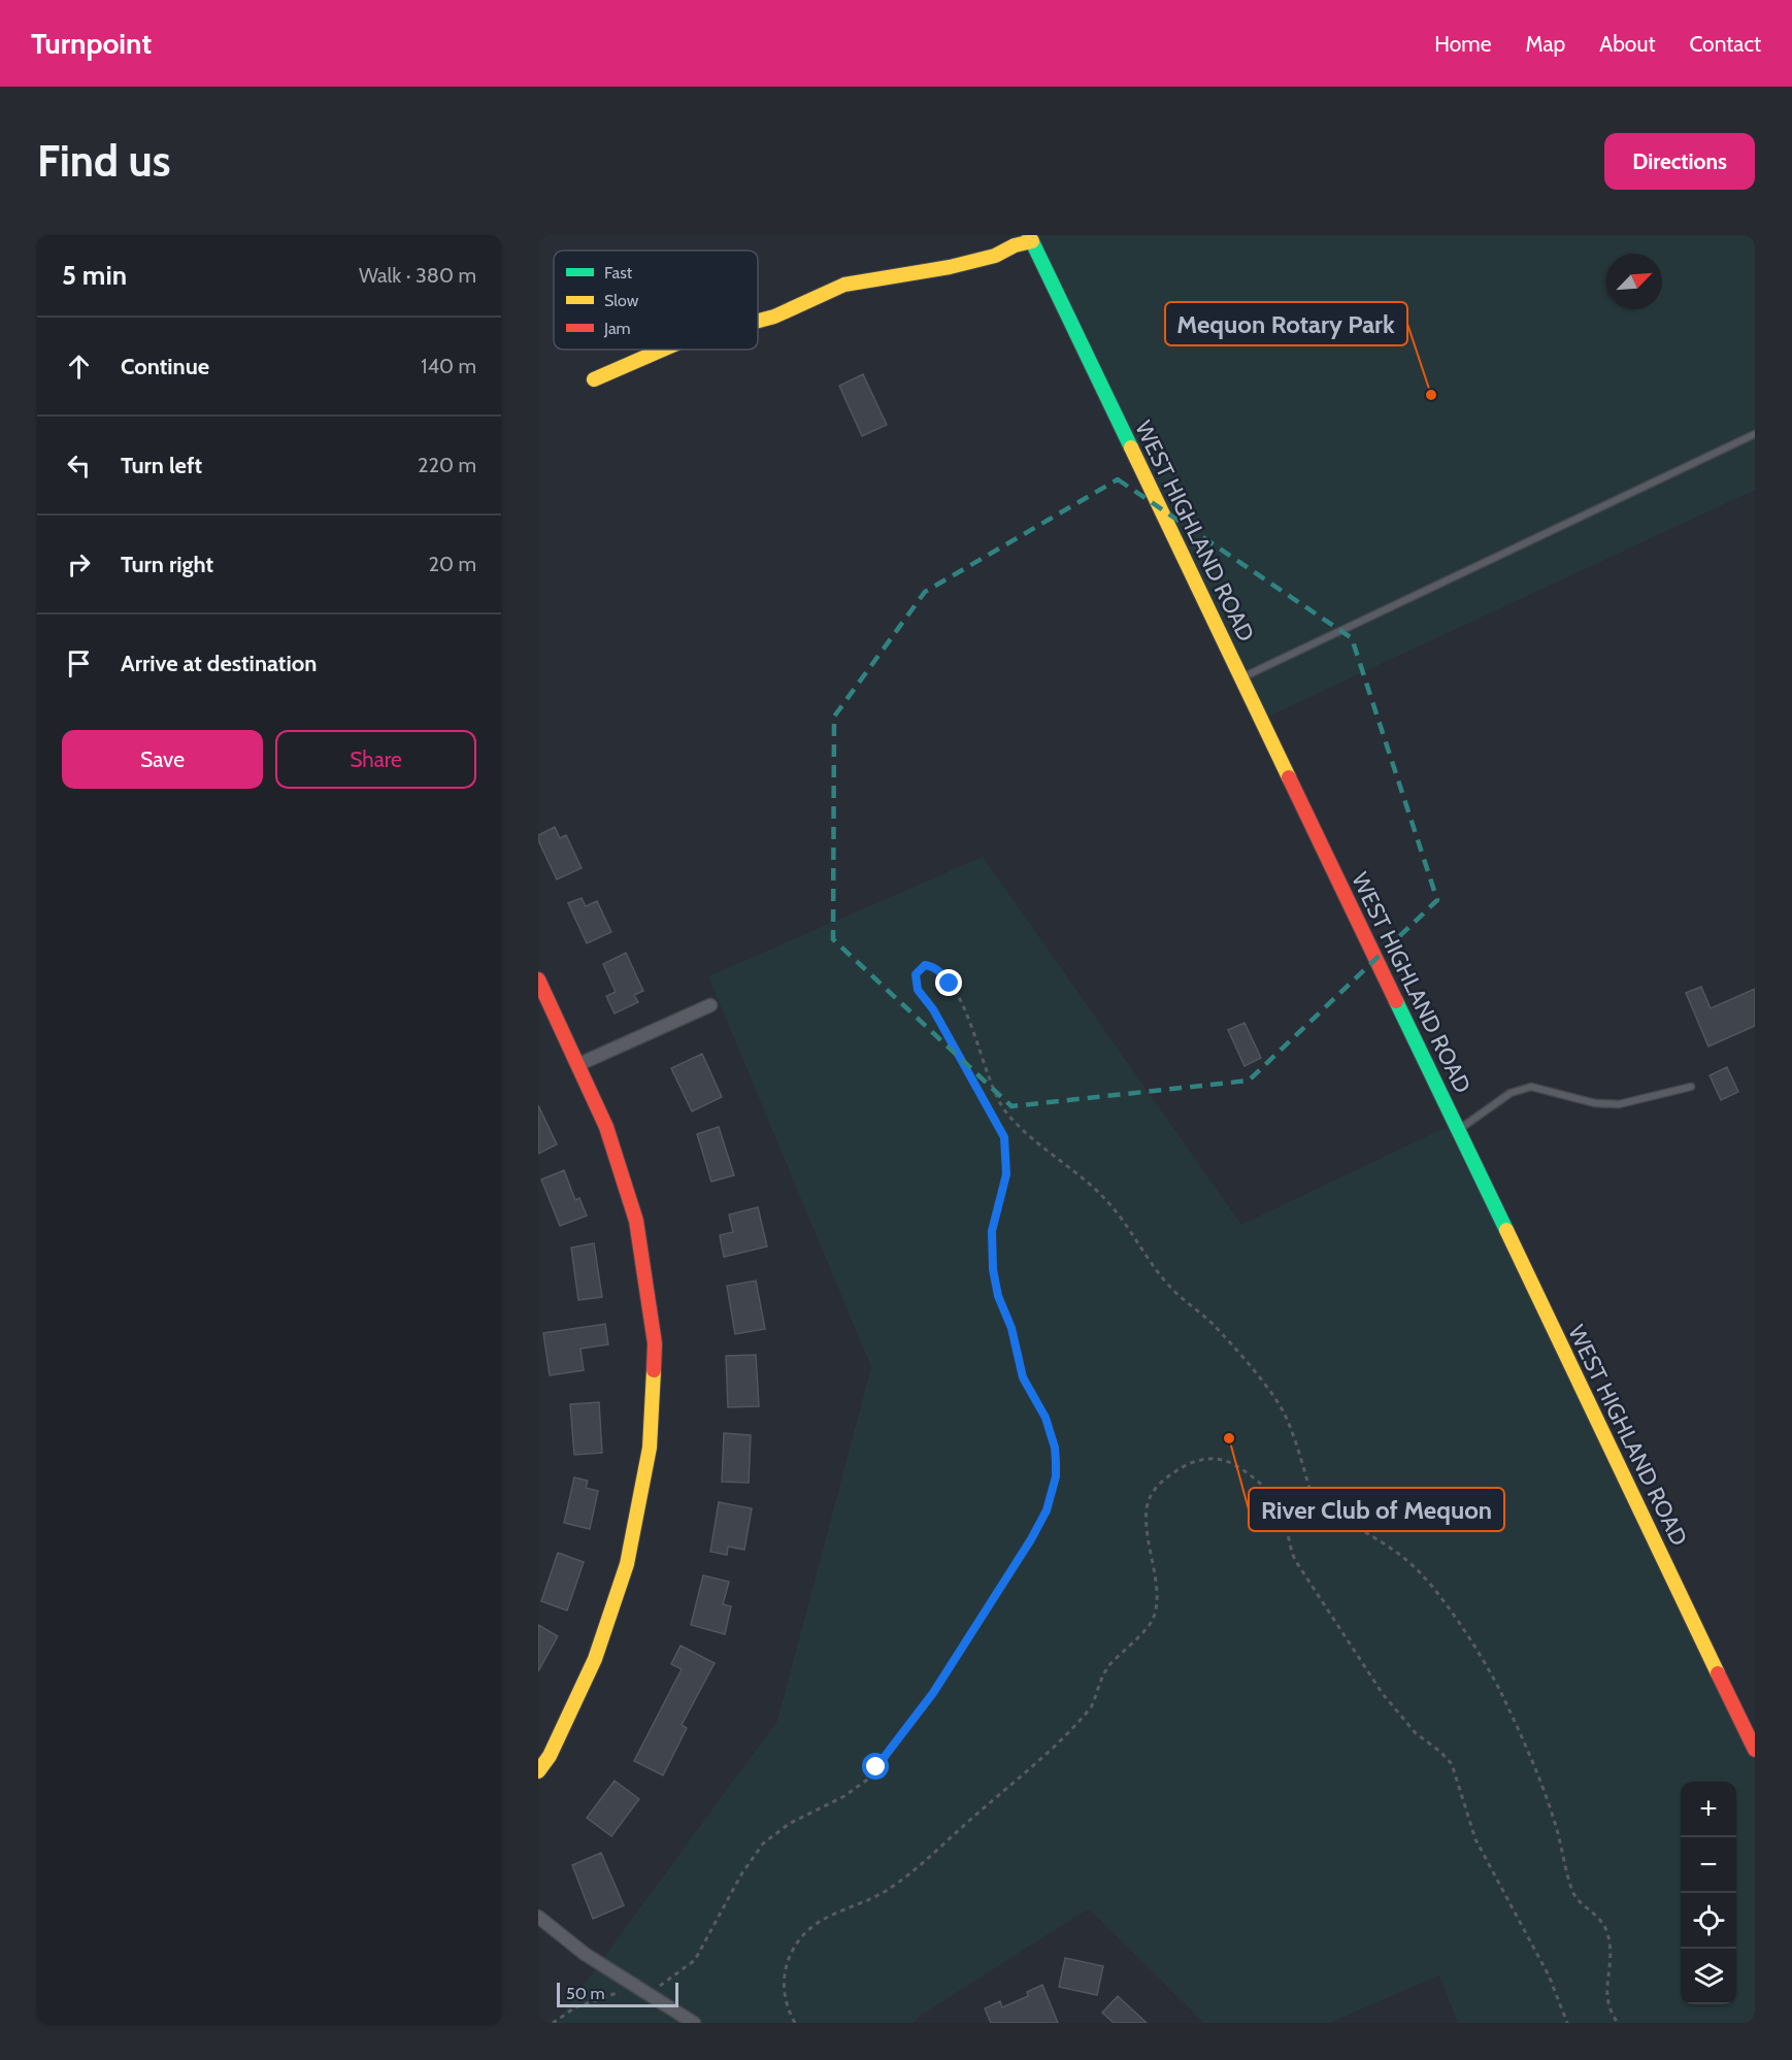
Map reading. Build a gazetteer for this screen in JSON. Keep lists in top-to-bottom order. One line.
{"streets":{"main road":["WEST HIGHLAND ROAD"]},"places":["Mequon Rotary Park","River Club of Mequon"],"legend":["Fast","Slow","Jam"],"scale_bar":"50 m","north":"top right","page":{"header":"Turnpoint","nav":["Home","Map","About","Contact"],"buttons":["Directions",["Save","Share"]],"title":"Find us","heading":["5 min","Walk · 380 m"],"list":[["Continue","140 m"],["Turn left","220 m"],["Turn right","20 m"],"Arrive at destination"],"map_buttons":["+","−"],"scale":"50 m"}}
